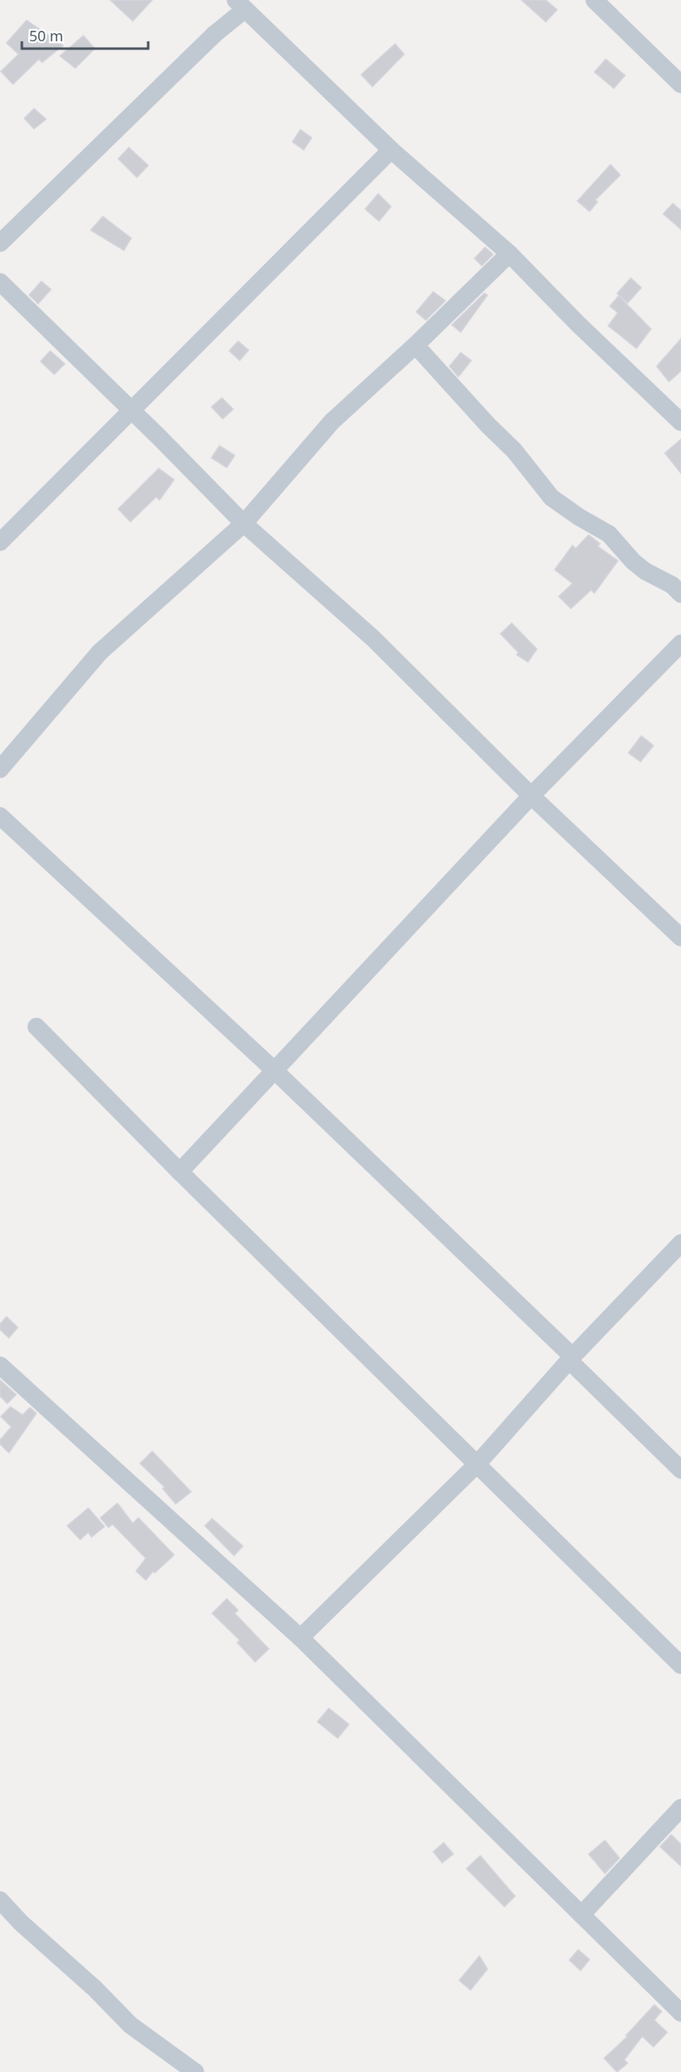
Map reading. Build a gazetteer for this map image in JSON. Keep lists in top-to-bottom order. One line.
{"scale_bar":"50 m"}
